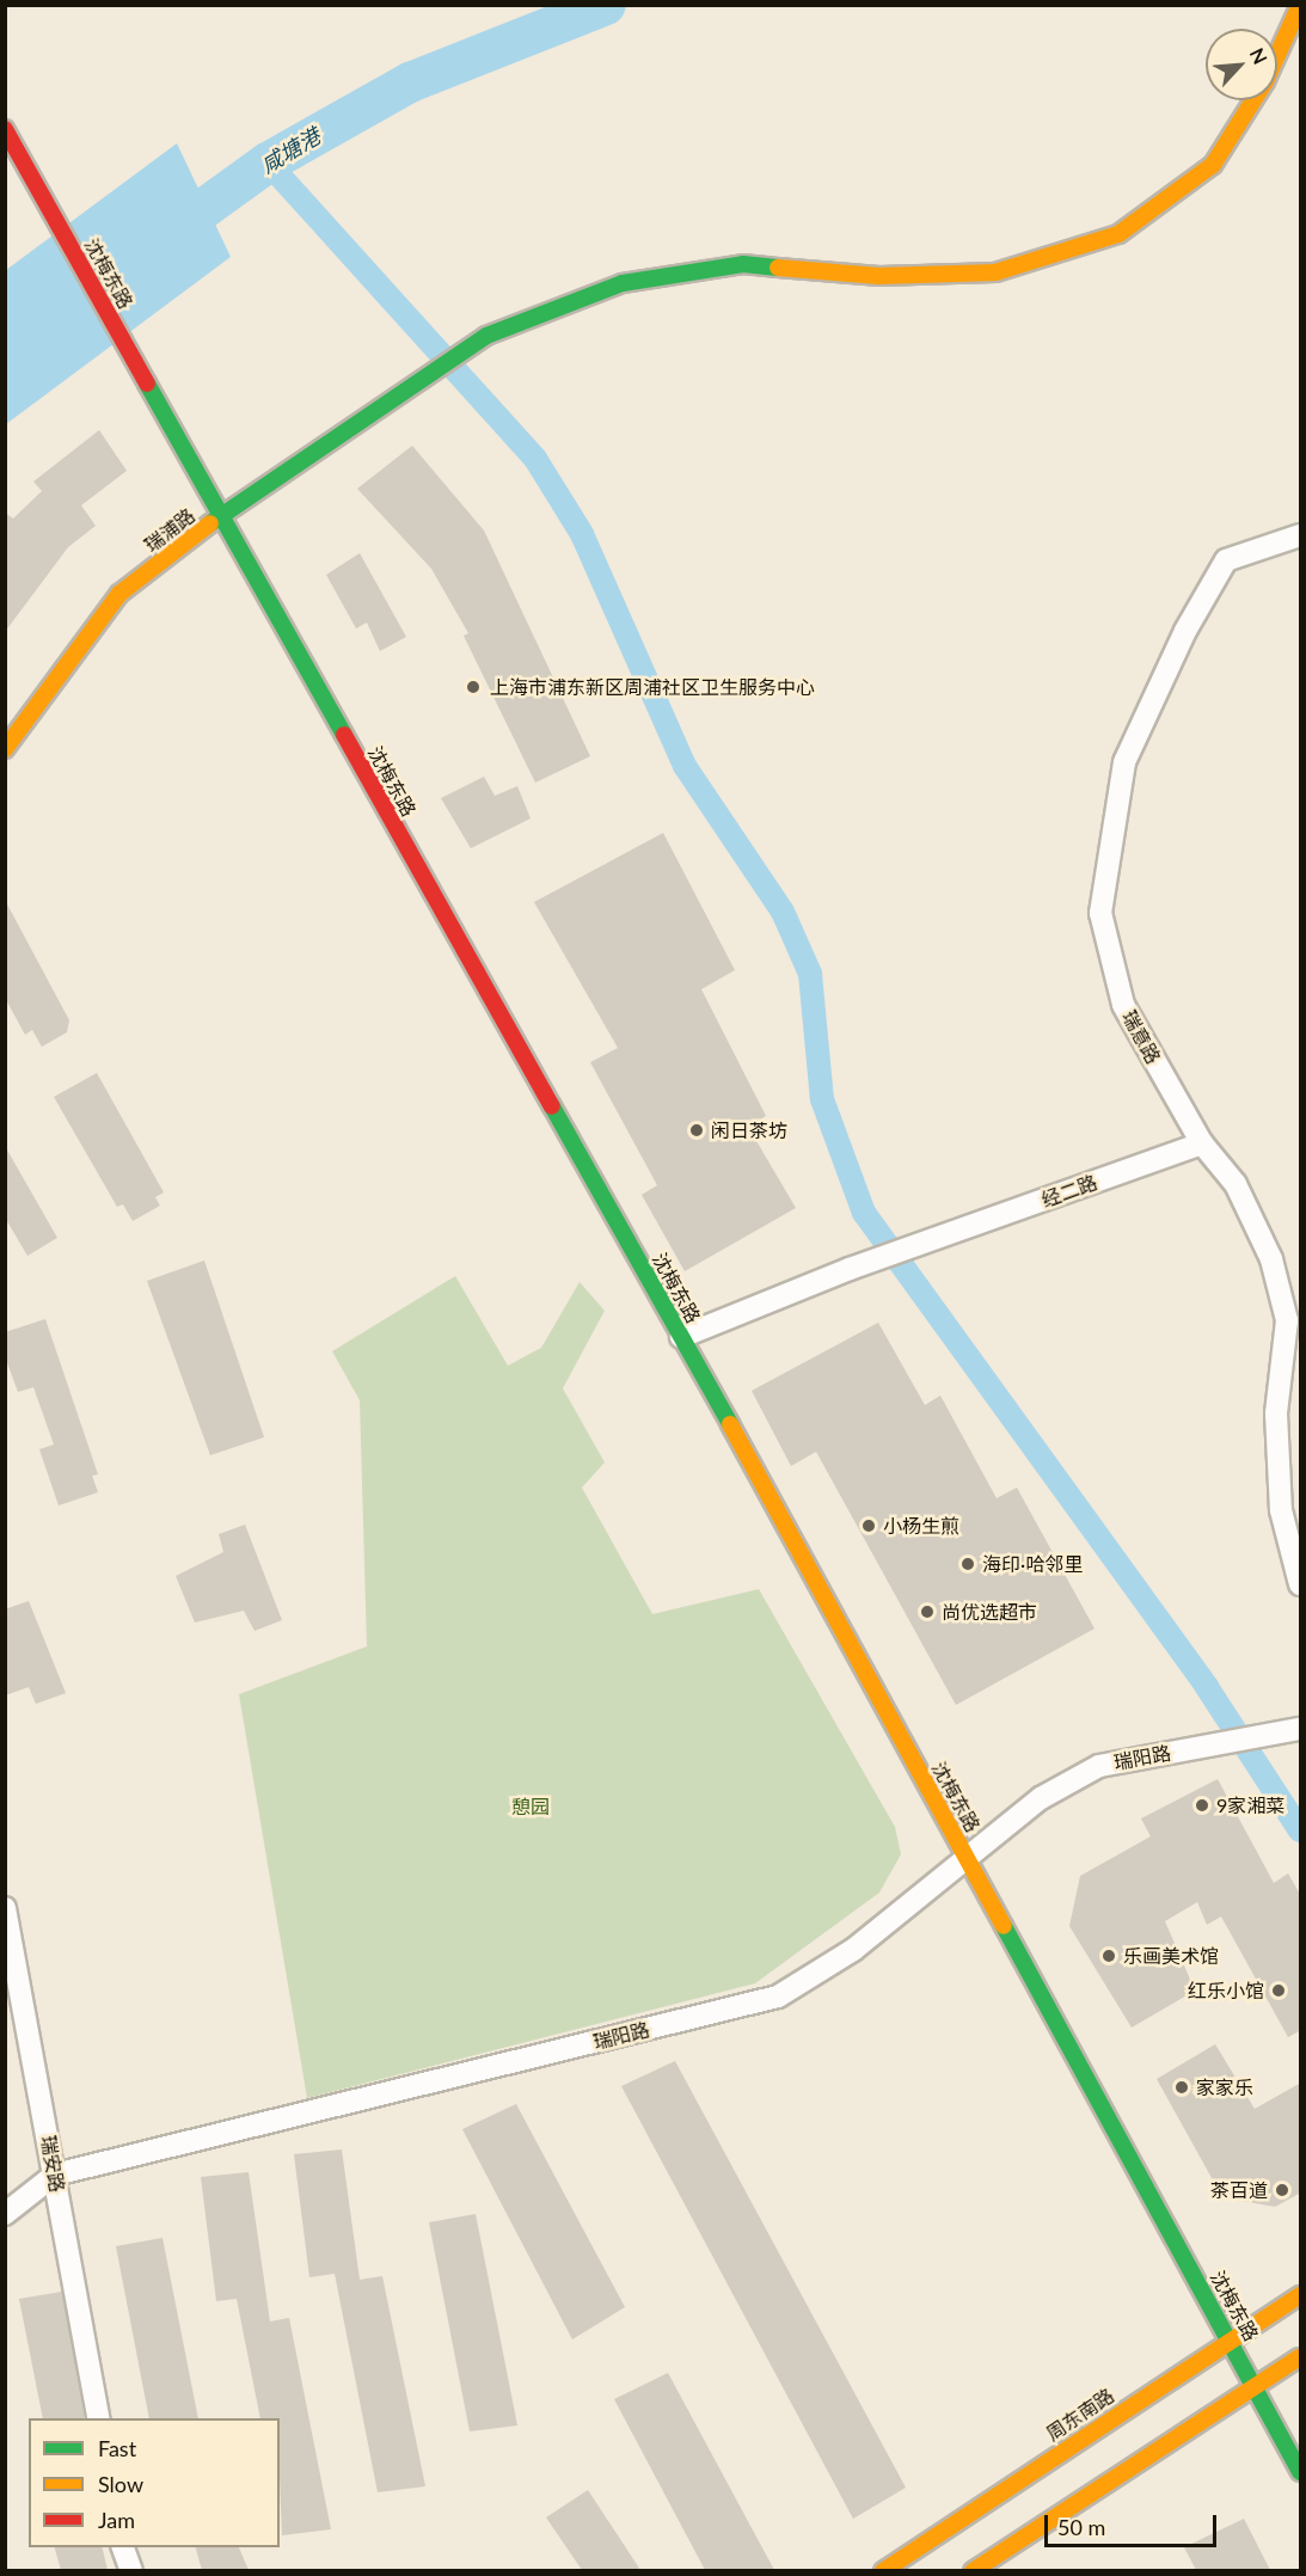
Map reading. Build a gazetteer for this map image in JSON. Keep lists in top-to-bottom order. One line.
{"streets":{"street":["沈梅东路","瑞浦路","瑞意路","经二路","瑞阳路","瑞安路","周东南路"]},"crossings":[["沈梅东路","瑞浦路"],["沈梅东路","经二路"],["沈梅东路","瑞阳路"],["沈梅东路","周东南路"],["瑞意路","经二路"],["瑞阳路","瑞安路"]],"water":["咸塘港"],"parks":["憩园"],"places":["上海市浦东新区周浦社区卫生服务中心","闲日茶坊","小杨生煎","海印·哈邻里","尚优选超市","9家湘菜","乐画美术馆","红乐小馆","家家乐","茶百道"],"legend":["Fast","Slow","Jam"],"scale_bar":"50 m","north":"top right"}
